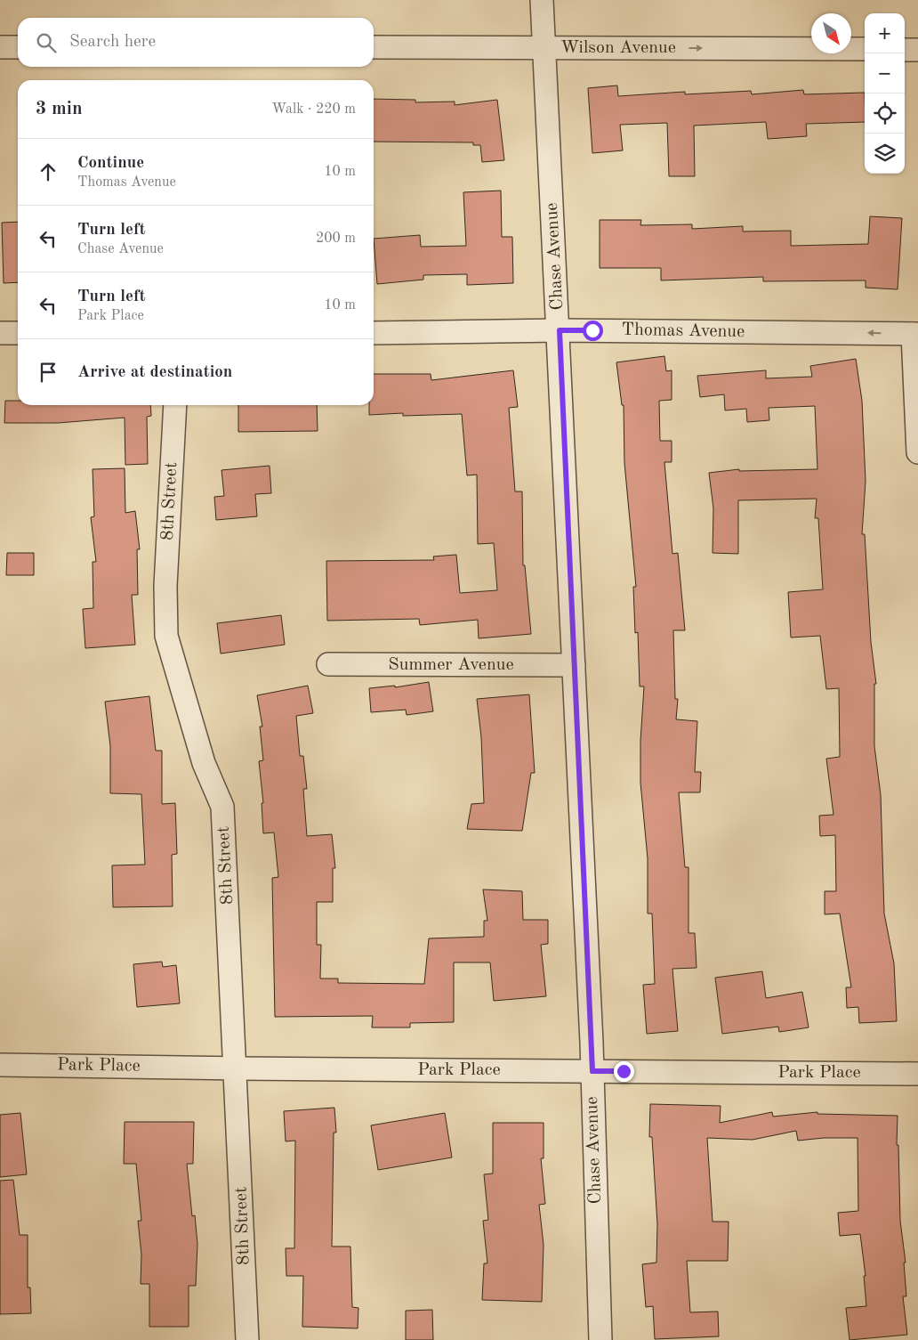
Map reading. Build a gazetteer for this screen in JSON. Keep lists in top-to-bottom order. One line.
{"streets":{"street":["Wilson Avenue","Chase Avenue","Thomas Avenue","8th Street","Summer Avenue","Park Place"]},"crossings":[["Wilson Avenue","Chase Avenue"],["Chase Avenue","Thomas Avenue"],["Chase Avenue","Summer Avenue"],["Chase Avenue","Park Place"],["8th Street","Park Place"]],"one_way":["Wilson Avenue","Thomas Avenue"],"north":"bottom right","page":{"map_buttons":["+","−"],"search":"Search here","heading":["3 min","Walk · 220 m"],"list":[["Continue","Thomas Avenue","10 m"],["Turn left","Chase Avenue","200 m"],["Turn left","Park Place","10 m"],"Arrive at destination"]}}
